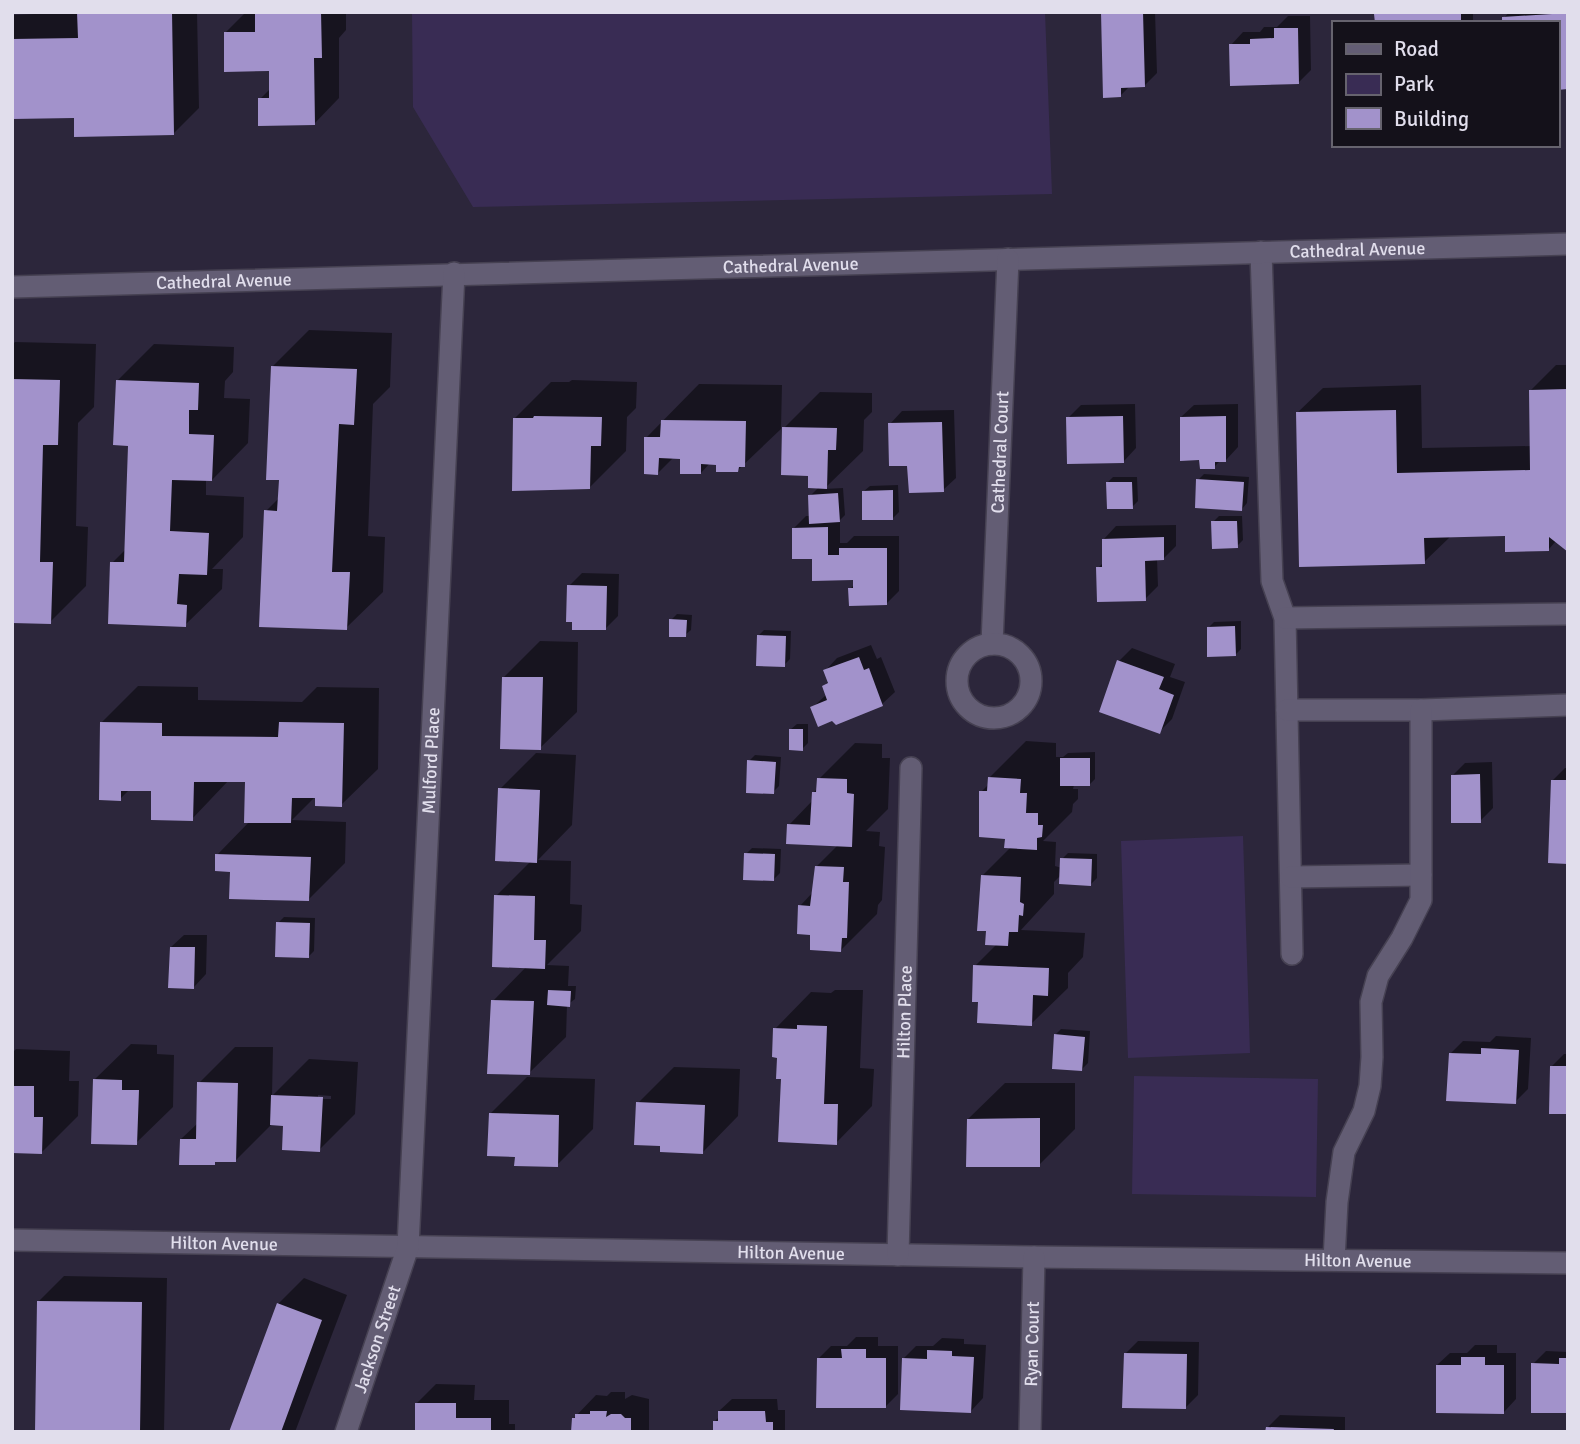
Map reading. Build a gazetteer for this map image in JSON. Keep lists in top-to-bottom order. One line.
{"streets":{"street":["Cathedral Avenue","Cathedral Court","Mulford Place","Hilton Place","Hilton Avenue","Jackson Street","Ryan Court"]},"crossings":[["Cathedral Avenue","Cathedral Court"],["Cathedral Avenue","Mulford Place"],["Mulford Place","Hilton Avenue"],["Mulford Place","Jackson Street"],["Hilton Place","Hilton Avenue"],["Hilton Avenue","Jackson Street"],["Hilton Avenue","Ryan Court"]],"legend":["Road","Park","Building"]}
